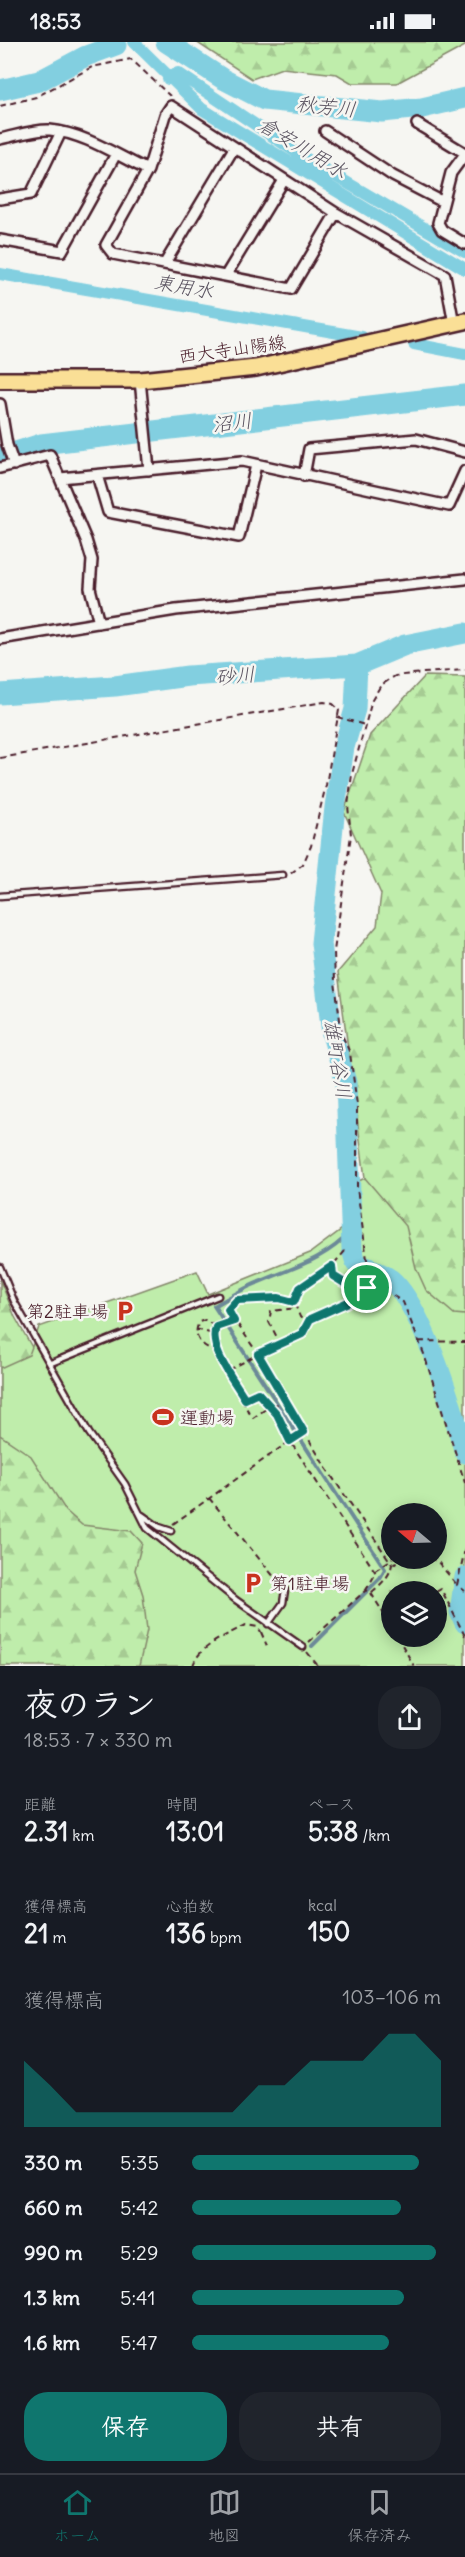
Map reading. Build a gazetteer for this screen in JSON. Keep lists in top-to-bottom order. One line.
{"streets":{"main road":["西大寺山陽線"]},"water":["秋芳川","倉安川用水","東用水","沼川","砂川","雄町谷川"],"places":{"parking":["第2駐車場","第1駐車場"],"sports":["運動場"]},"north":"left","page":{"status":"18:53","heading":["夜のラン","18:53 · 7 × 330 m"],"stats":[["距離","2.31 km"],["時間","13:01"],["ペース","5:38 /km"],["獲得標高","21 m"],["心拍数","136 bpm"],["kcal","150"]],"chart":["獲得標高","103–106 m"],"list":[{"name":"330 m","note":"5:35"},{"name":"660 m","note":"5:42"},{"name":"990 m","note":"5:29"},{"name":"1.3 km","note":"5:41"},{"name":"1.6 km","note":"5:47"}],"buttons":["保存","共有"],"tabs":["ホーム","地図","保存済み"]}}
